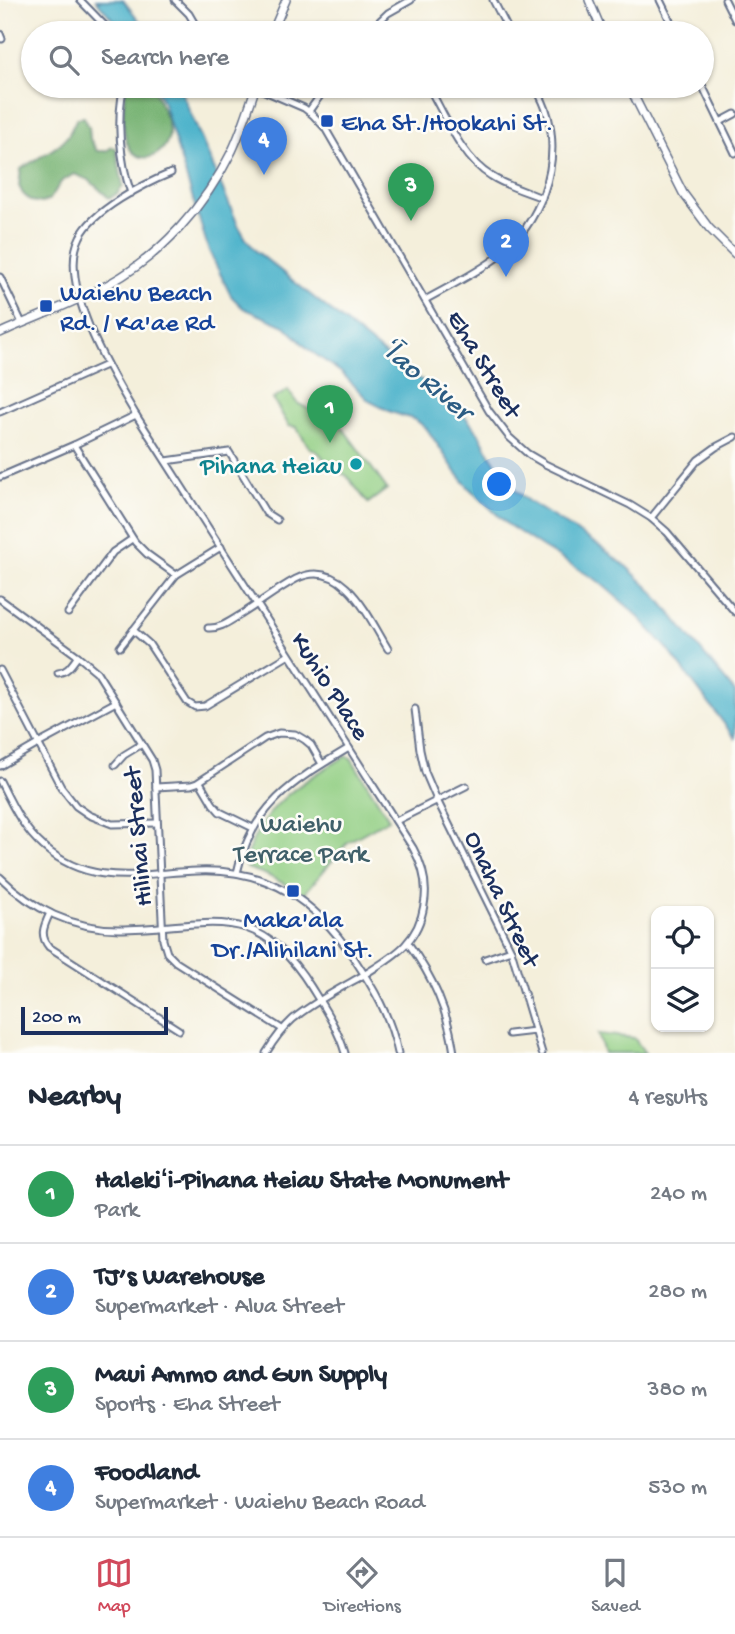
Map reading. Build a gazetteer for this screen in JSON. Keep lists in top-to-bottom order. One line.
{"streets":{"street":["Eha Street","Kuhio Place","Hilinai Street","Onaha Street"]},"crossings":[["Kuhio Place","Hilinai Street"]],"water":["ʻĪao River"],"parks":["Waiehu Terrace Park"],"places":{"transit":["Eha St./Hookahi St.","Waiehu Beach Rd. / Ka'ae Rd","Maka'ala Dr./Alihilani St."],"other":["Pihana Heiau"]},"scale_bar":"200 m","page":{"search":"Search here","pins":["4","3","2","1"],"scale":"200 m","heading":["Nearby","4 results"],"list":[{"mark":"1","name":"Halekiʻi-Pihana Heiau State Monument","note":"Park","value":"240 m"},{"mark":"2","name":"TJ’s Warehouse","note":"Supermarket · Alua Street","value":"280 m"},{"mark":"3","name":"Maui Ammo and Gun Supply","note":"Sports · Eha Street","value":"380 m"},{"mark":"4","name":"Foodland","note":"Supermarket · Waiehu Beach Road","value":"530 m"}],"nav":["Map","Directions","Saved"]}}
